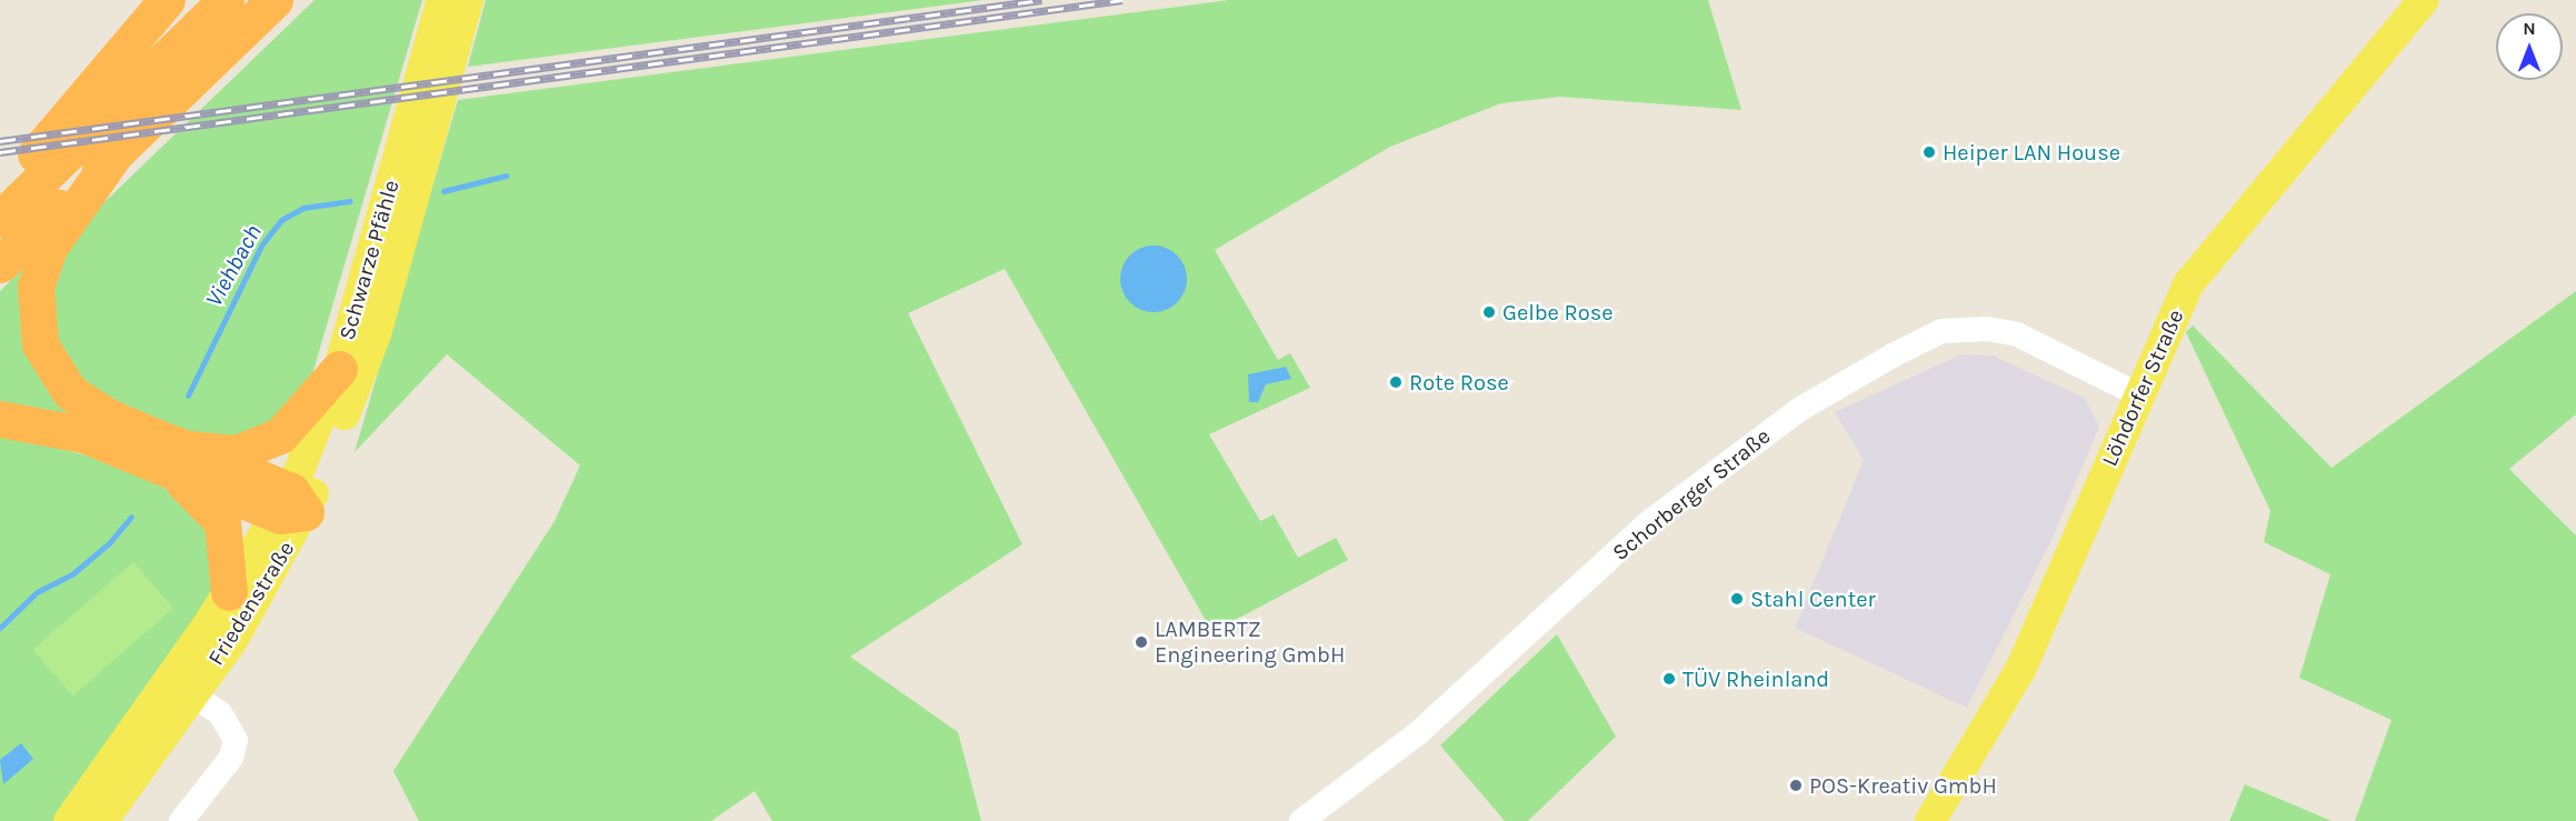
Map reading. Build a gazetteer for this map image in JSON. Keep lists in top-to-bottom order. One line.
{"streets":{"main road":["Schwarze Pfähle","Löhdorfer Straße","Friedenstraße"],"street":["Schorberger Straße"]},"crossings":[["Schwarze Pfähle","Friedenstraße"],["Löhdorfer Straße","Schorberger Straße"]],"water":["Viehbach"],"places":["Heiper LAN House","Gelbe Rose","Rote Rose","Stahl Center","LAMBERTZ Engineering GmbH","TÜV Rheinland","POS-Kreativ GmbH"],"north":"top"}
